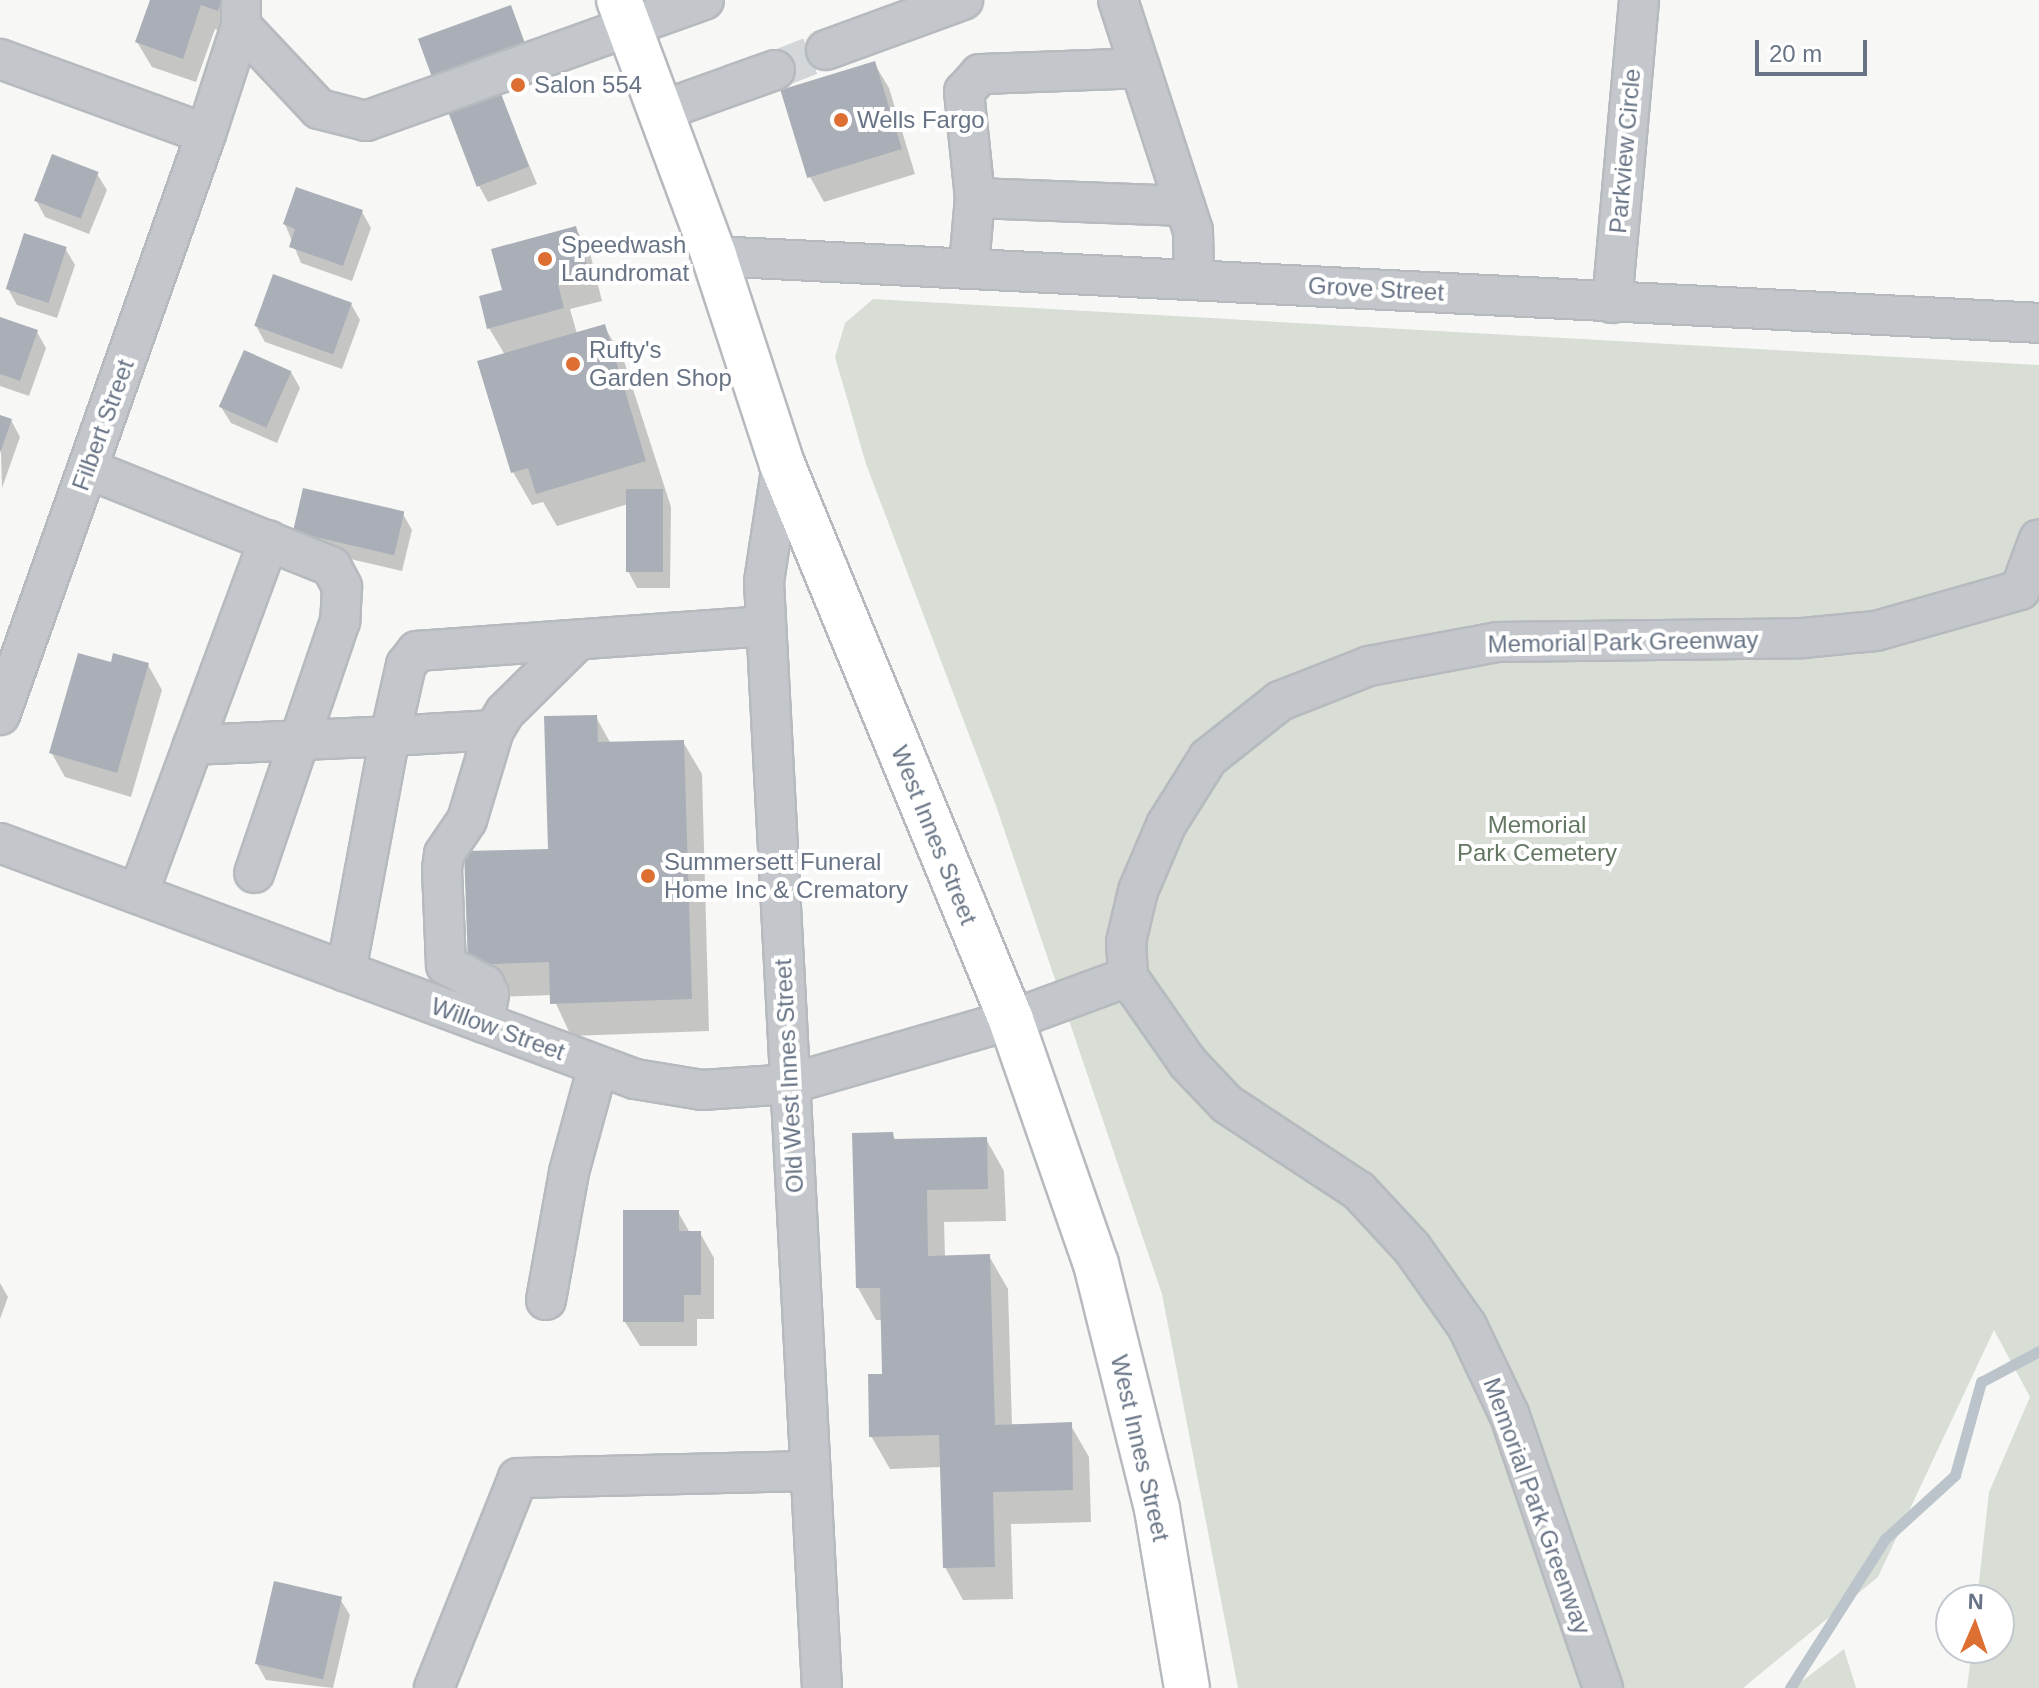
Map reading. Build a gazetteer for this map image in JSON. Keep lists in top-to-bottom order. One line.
{"streets":{"main road":["West Innes Street"],"street":["Parkview Circle","Grove Street","Filbert Street","Memorial Park Greenway","Willow Street","Old West Innes Street"]},"crossings":[["Parkview Circle","Grove Street"],["Grove Street","West Innes Street"],["Memorial Park Greenway","Willow Street"],["West Innes Street","Willow Street"],["West Innes Street","Old West Innes Street"],["Willow Street","Old West Innes Street"]],"parks":["Memorial Park Cemetery"],"places":["Salon 554","Wells Fargo","Speedwash Laundromat","Rufty's Garden Shop","Summersett Funeral Home Inc & Crematory"],"scale_bar":"20 m","north":"top"}
